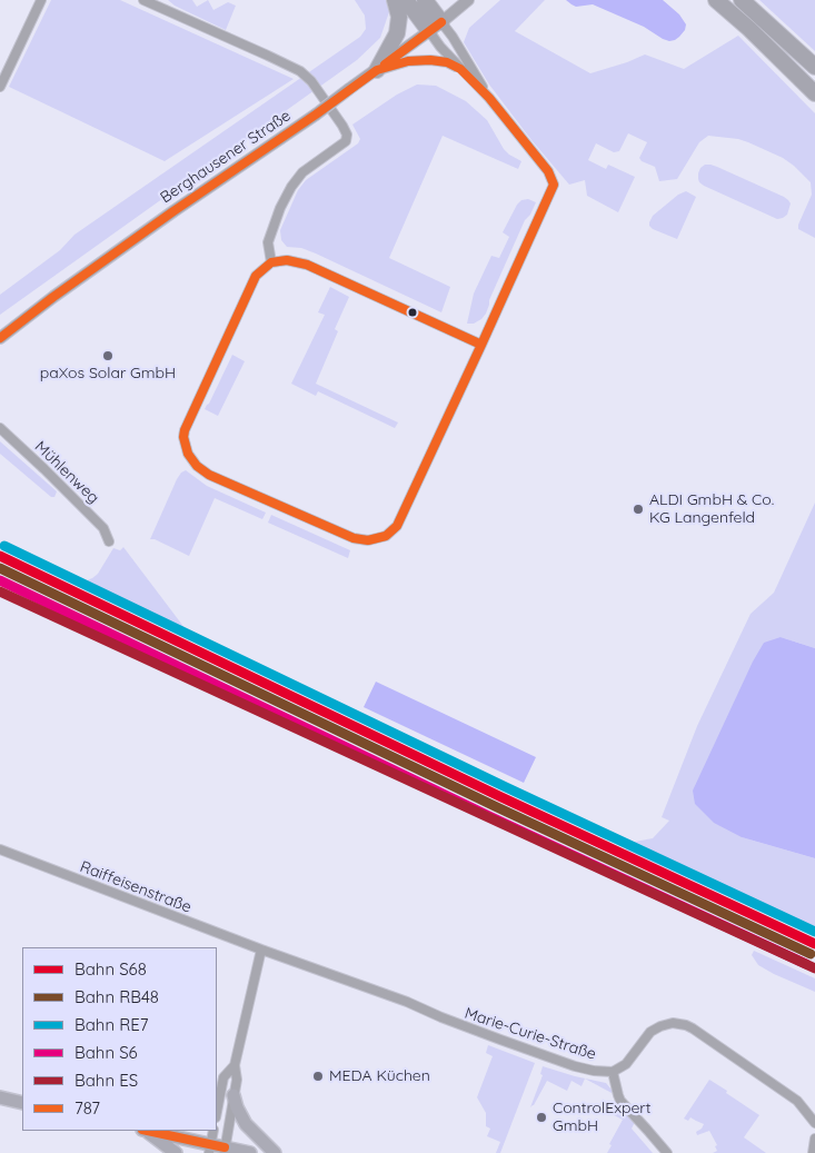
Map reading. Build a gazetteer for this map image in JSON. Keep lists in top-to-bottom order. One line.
{"streets":{"main road":["Berghausener Straße"],"street":["Mühlenweg","Raiffeisenstraße","Marie-Curie-Straße"]},"crossings":[["Raiffeisenstraße","Marie-Curie-Straße"]],"places":["paXos Solar GmbH","ALDI GmbH & Co. KG Langenfeld","MEDA Küchen","ControlExpert GmbH"],"lines":["transit line 787","rail line RE7","rail line S68","rail line RB48","rail line S6","rail line ES"],"legend":["Bahn S68","Bahn RB48","Bahn RE7","Bahn S6","Bahn ES","787"]}
